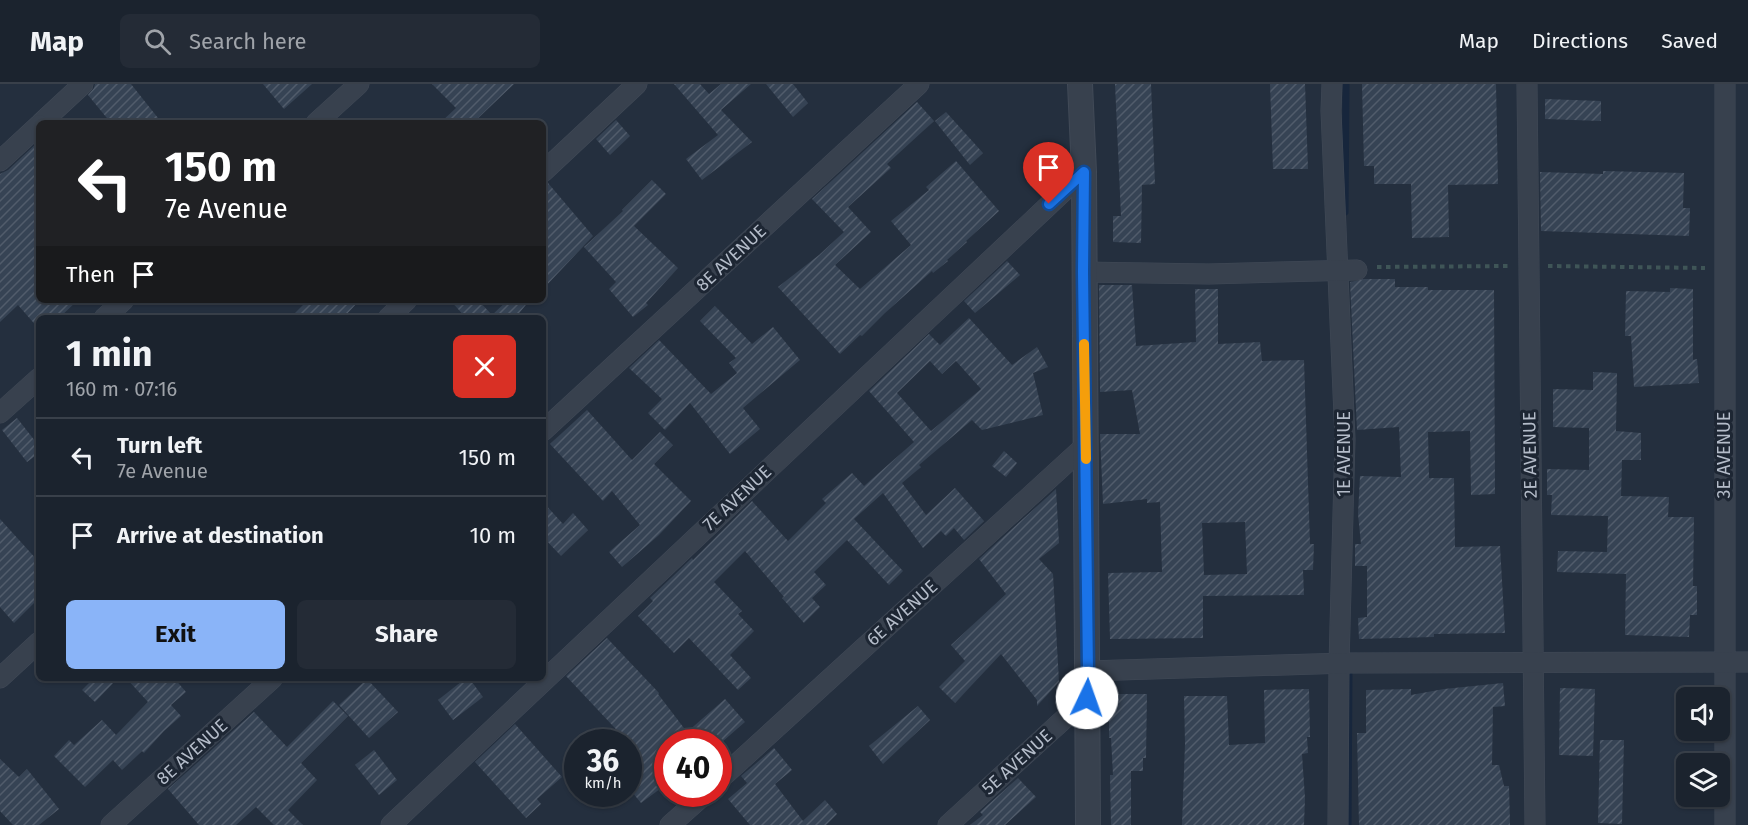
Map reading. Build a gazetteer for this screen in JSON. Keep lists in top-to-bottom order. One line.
{"streets":{"street":["8E AVENUE","1E AVENUE","2E AVENUE","3E AVENUE","7E AVENUE","6E AVENUE","5E AVENUE"]},"page":{"header":"Map","search":"Search here","nav":["Map","Directions","Saved"],"turn":["150 m","7e Avenue"],"then":"Then","heading":["1 min","160 m · 07:16"],"list":[{"name":"Turn left","note":"7e Avenue","value":"150 m"},{"name":"Arrive at destination","value":"10 m"}],"buttons":["Exit","Share"],"speed":"36 km/h","limit":"40"}}
